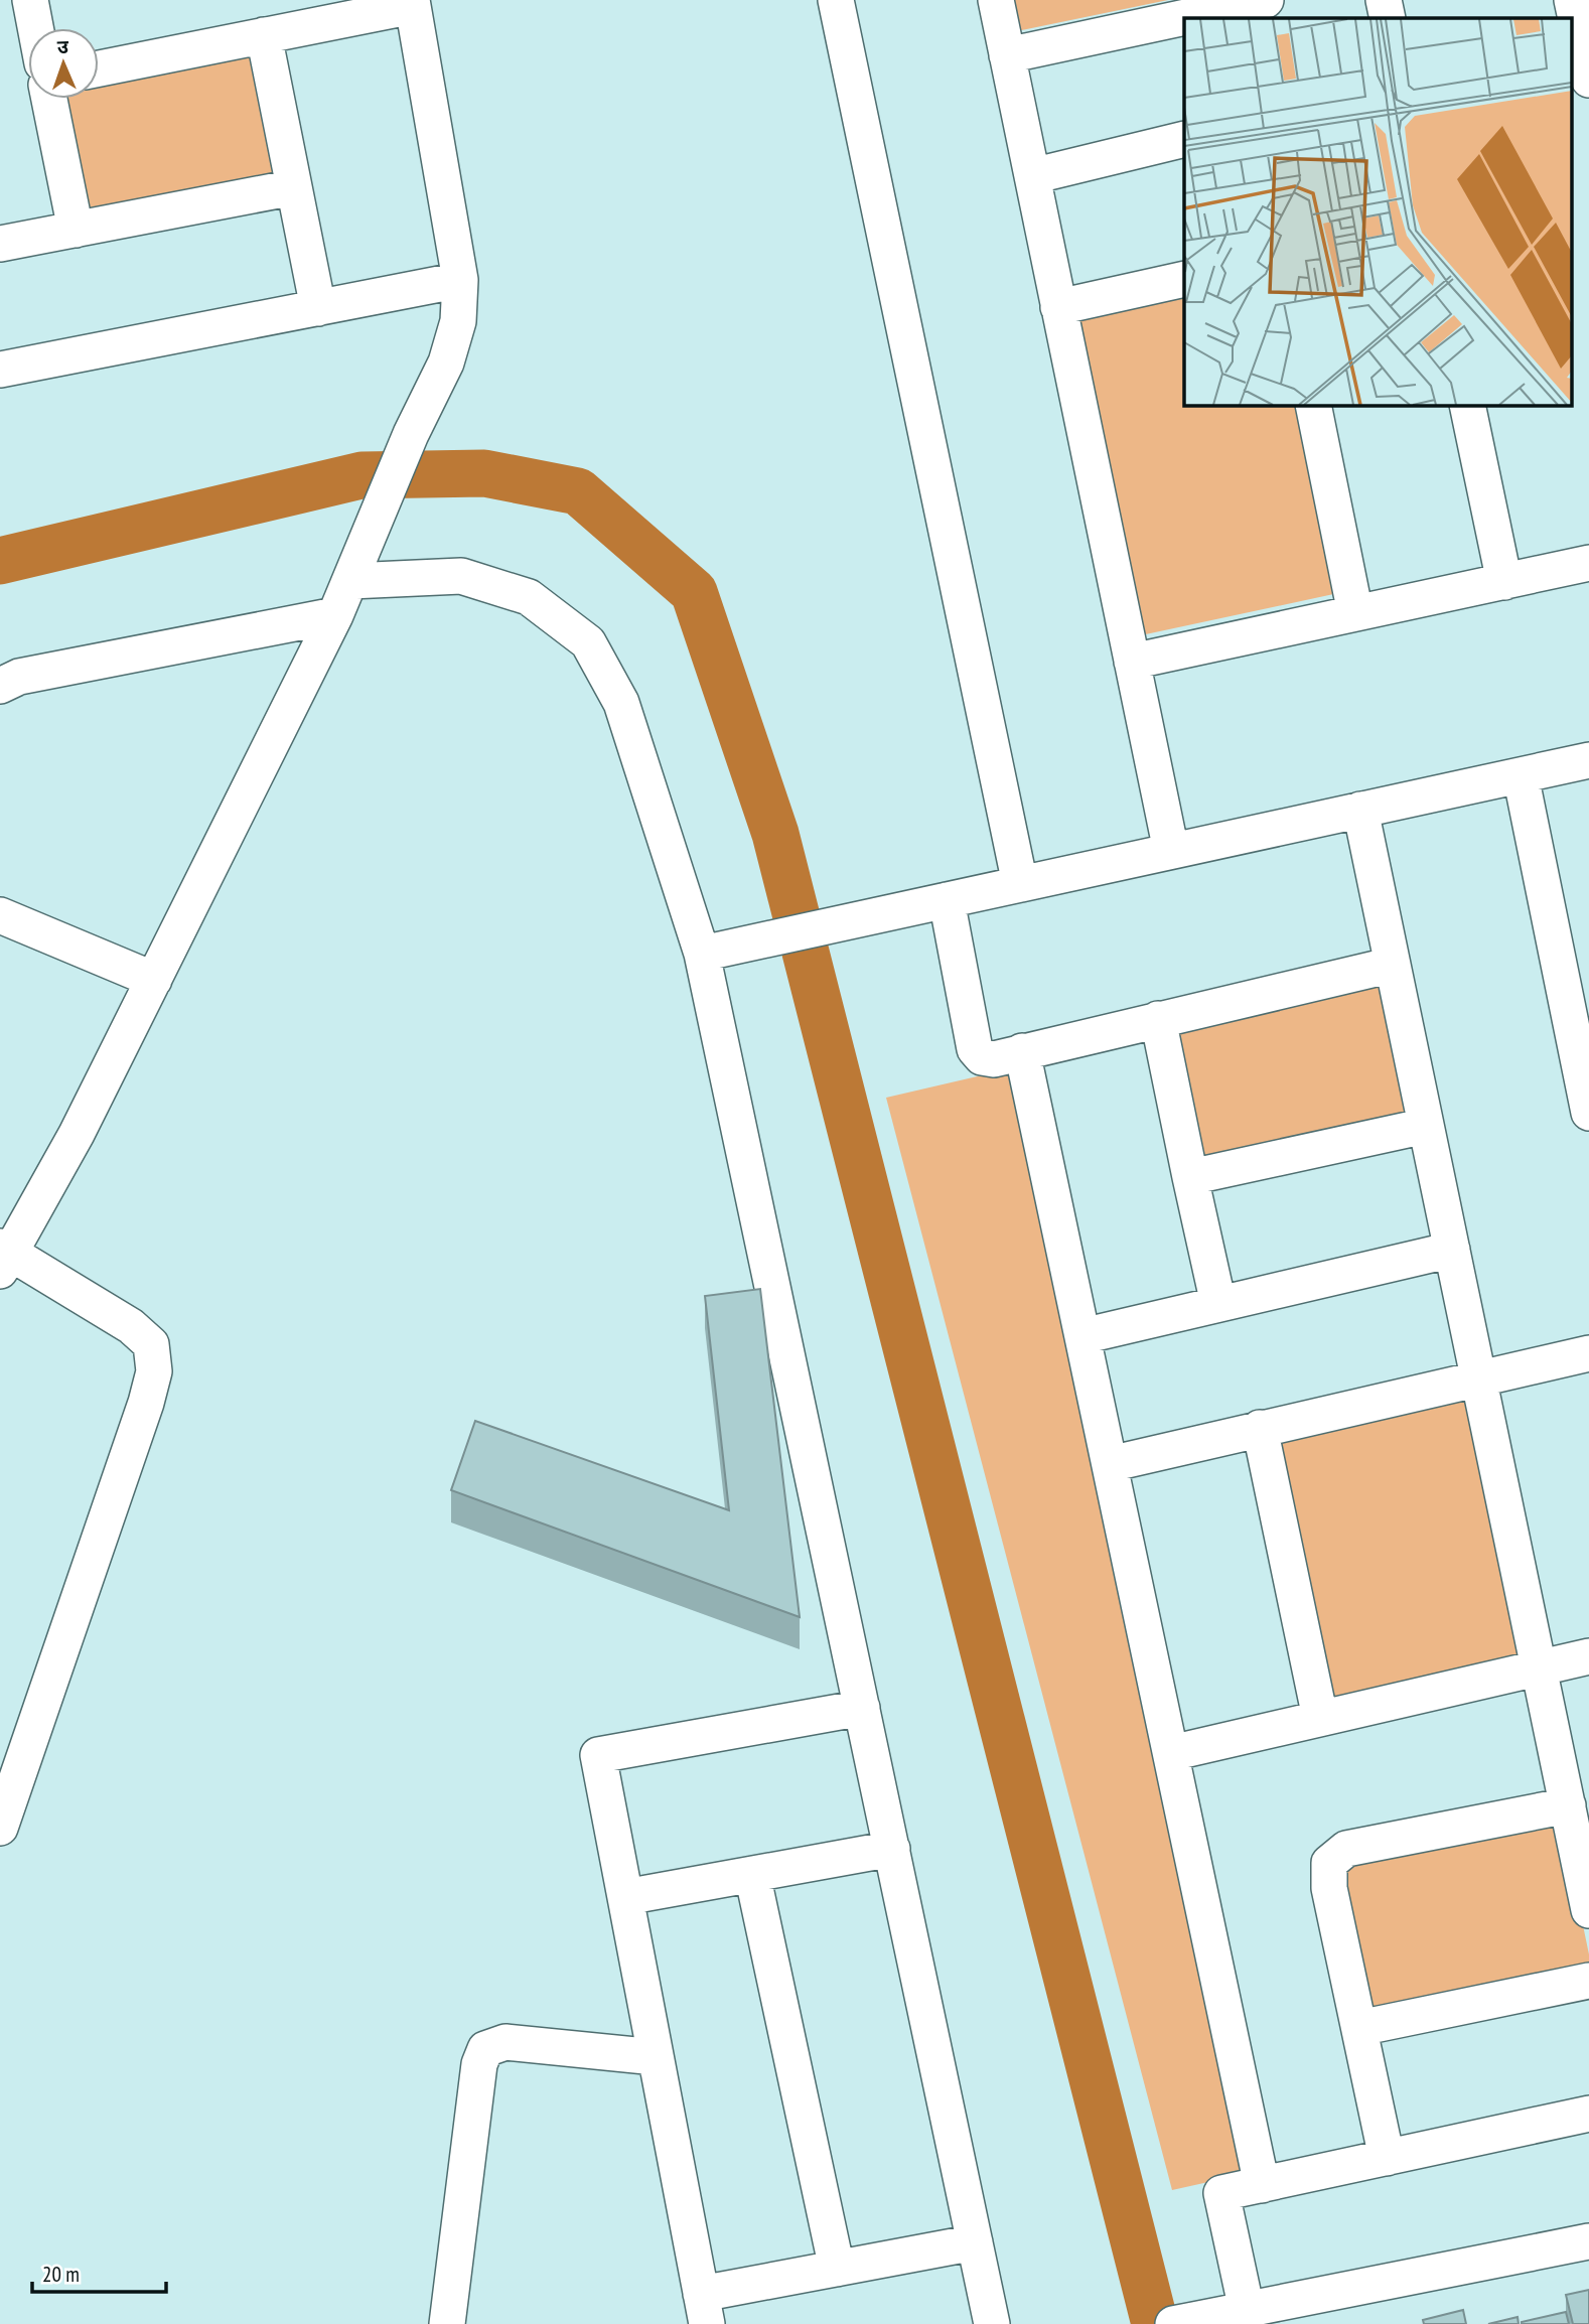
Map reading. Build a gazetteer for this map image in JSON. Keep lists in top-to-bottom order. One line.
{"scale_bar":"20 m","north":"top"}
